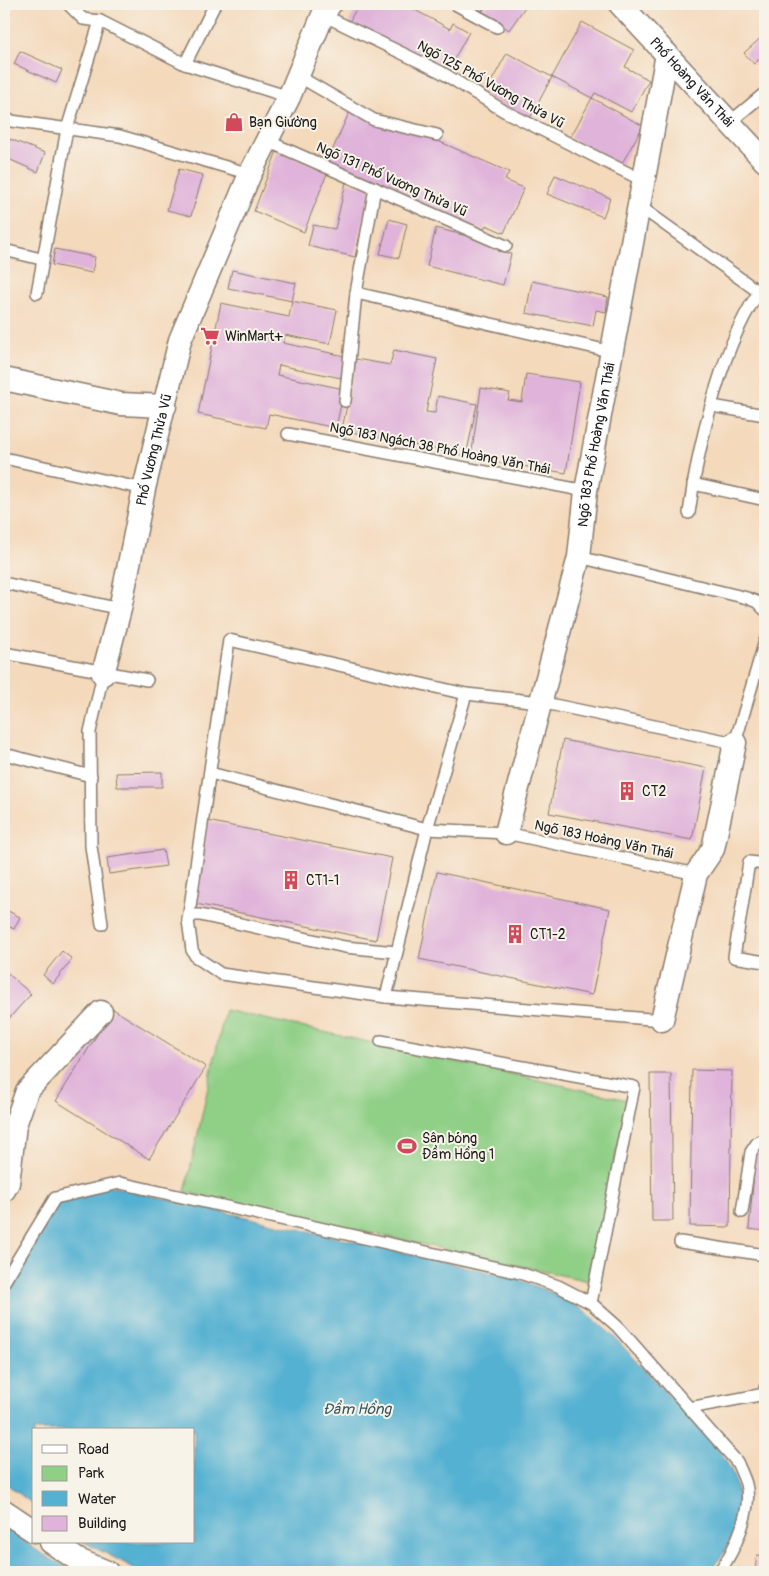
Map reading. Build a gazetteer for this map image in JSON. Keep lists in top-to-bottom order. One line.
{"streets":{"street":["Phố Hoàng Văn Thái","Ngõ 183 Phố Hoàng Văn Thái","Phố Vương Thừa Vũ"],"lane":["Ngõ 125 Phố Vương Thừa Vũ","Ngõ 131 Phố Vương Thừa Vũ","Ngõ 183 Ngách 38 Phố Hoàng Văn Thái","Ngõ 183 Hoàng Văn Thái"]},"crossings":[["Phố Hoàng Văn Thái","Ngõ 183 Phố Hoàng Văn Thái"],["Ngõ 125 Phố Vương Thừa Vũ","Ngõ 183 Phố Hoàng Văn Thái"],["Ngõ 125 Phố Vương Thừa Vũ","Phố Vương Thừa Vũ"],["Ngõ 131 Phố Vương Thừa Vũ","Phố Vương Thừa Vũ"],["Ngõ 183 Phố Hoàng Văn Thái","Ngõ 183 Ngách 38 Phố Hoàng Văn Thái"],["Ngõ 183 Phố Hoàng Văn Thái","Ngõ 183 Hoàng Văn Thái"]],"water":["Đầm Hồng"],"places":{"shop":["Bạn Giường"],"supermarket":["WinMart+"],"building":["CT2","CT1-1","CT1-2"],"sports":["Sân bóng Đầm Hồng 1"]},"legend":["Road","Park","Water","Building"]}
